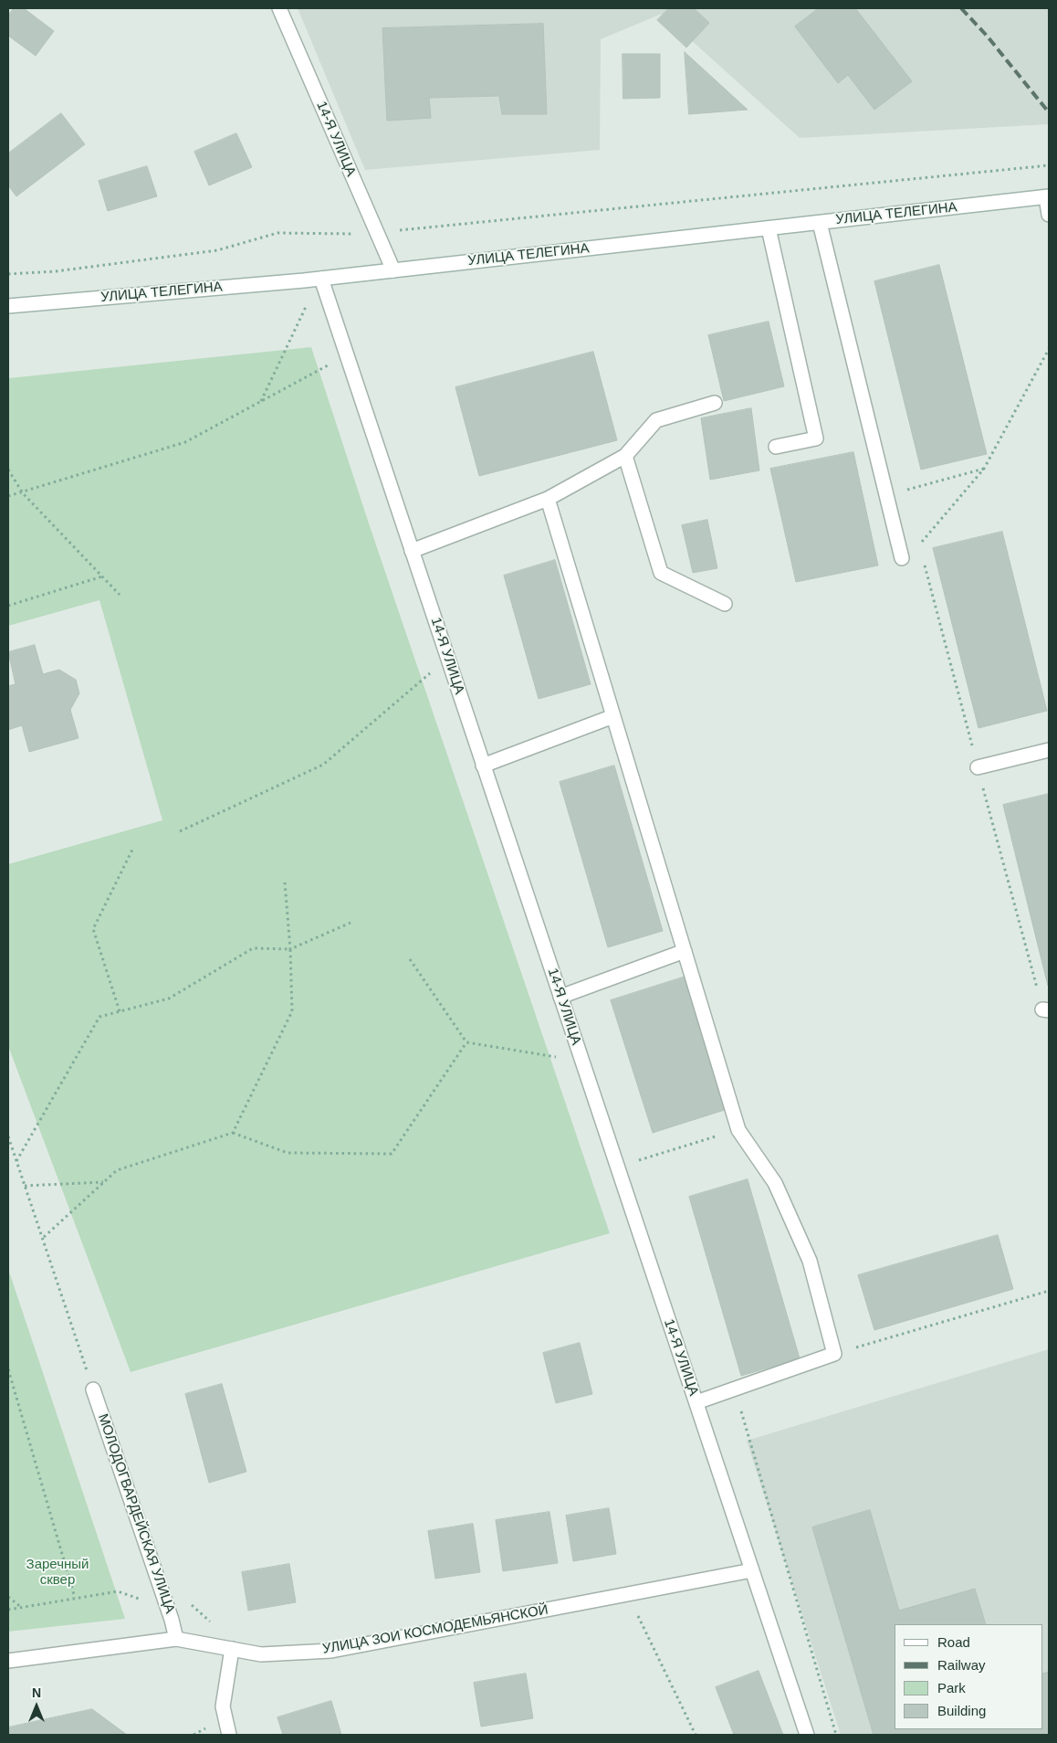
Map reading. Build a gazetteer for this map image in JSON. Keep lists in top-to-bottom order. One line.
{"streets":{"street":["14-Я УЛИЦА","УЛИЦА ТЕЛЕГИНА","МОЛОДОГВАРДЕЙСКАЯ УЛИЦА","УЛИЦА ЗОИ КОСМОДЕМЬЯНСКОЙ"]},"crossings":[["14-Я УЛИЦА","УЛИЦА ТЕЛЕГИНА"],["14-Я УЛИЦА","УЛИЦА ЗОИ КОСМОДЕМЬЯНСКОЙ"],["МОЛОДОГВАРДЕЙСКАЯ УЛИЦА","УЛИЦА ЗОИ КОСМОДЕМЬЯНСКОЙ"]],"parks":["Заречный сквер"],"legend":["Road","Railway","Park","Building"],"north":"top"}
